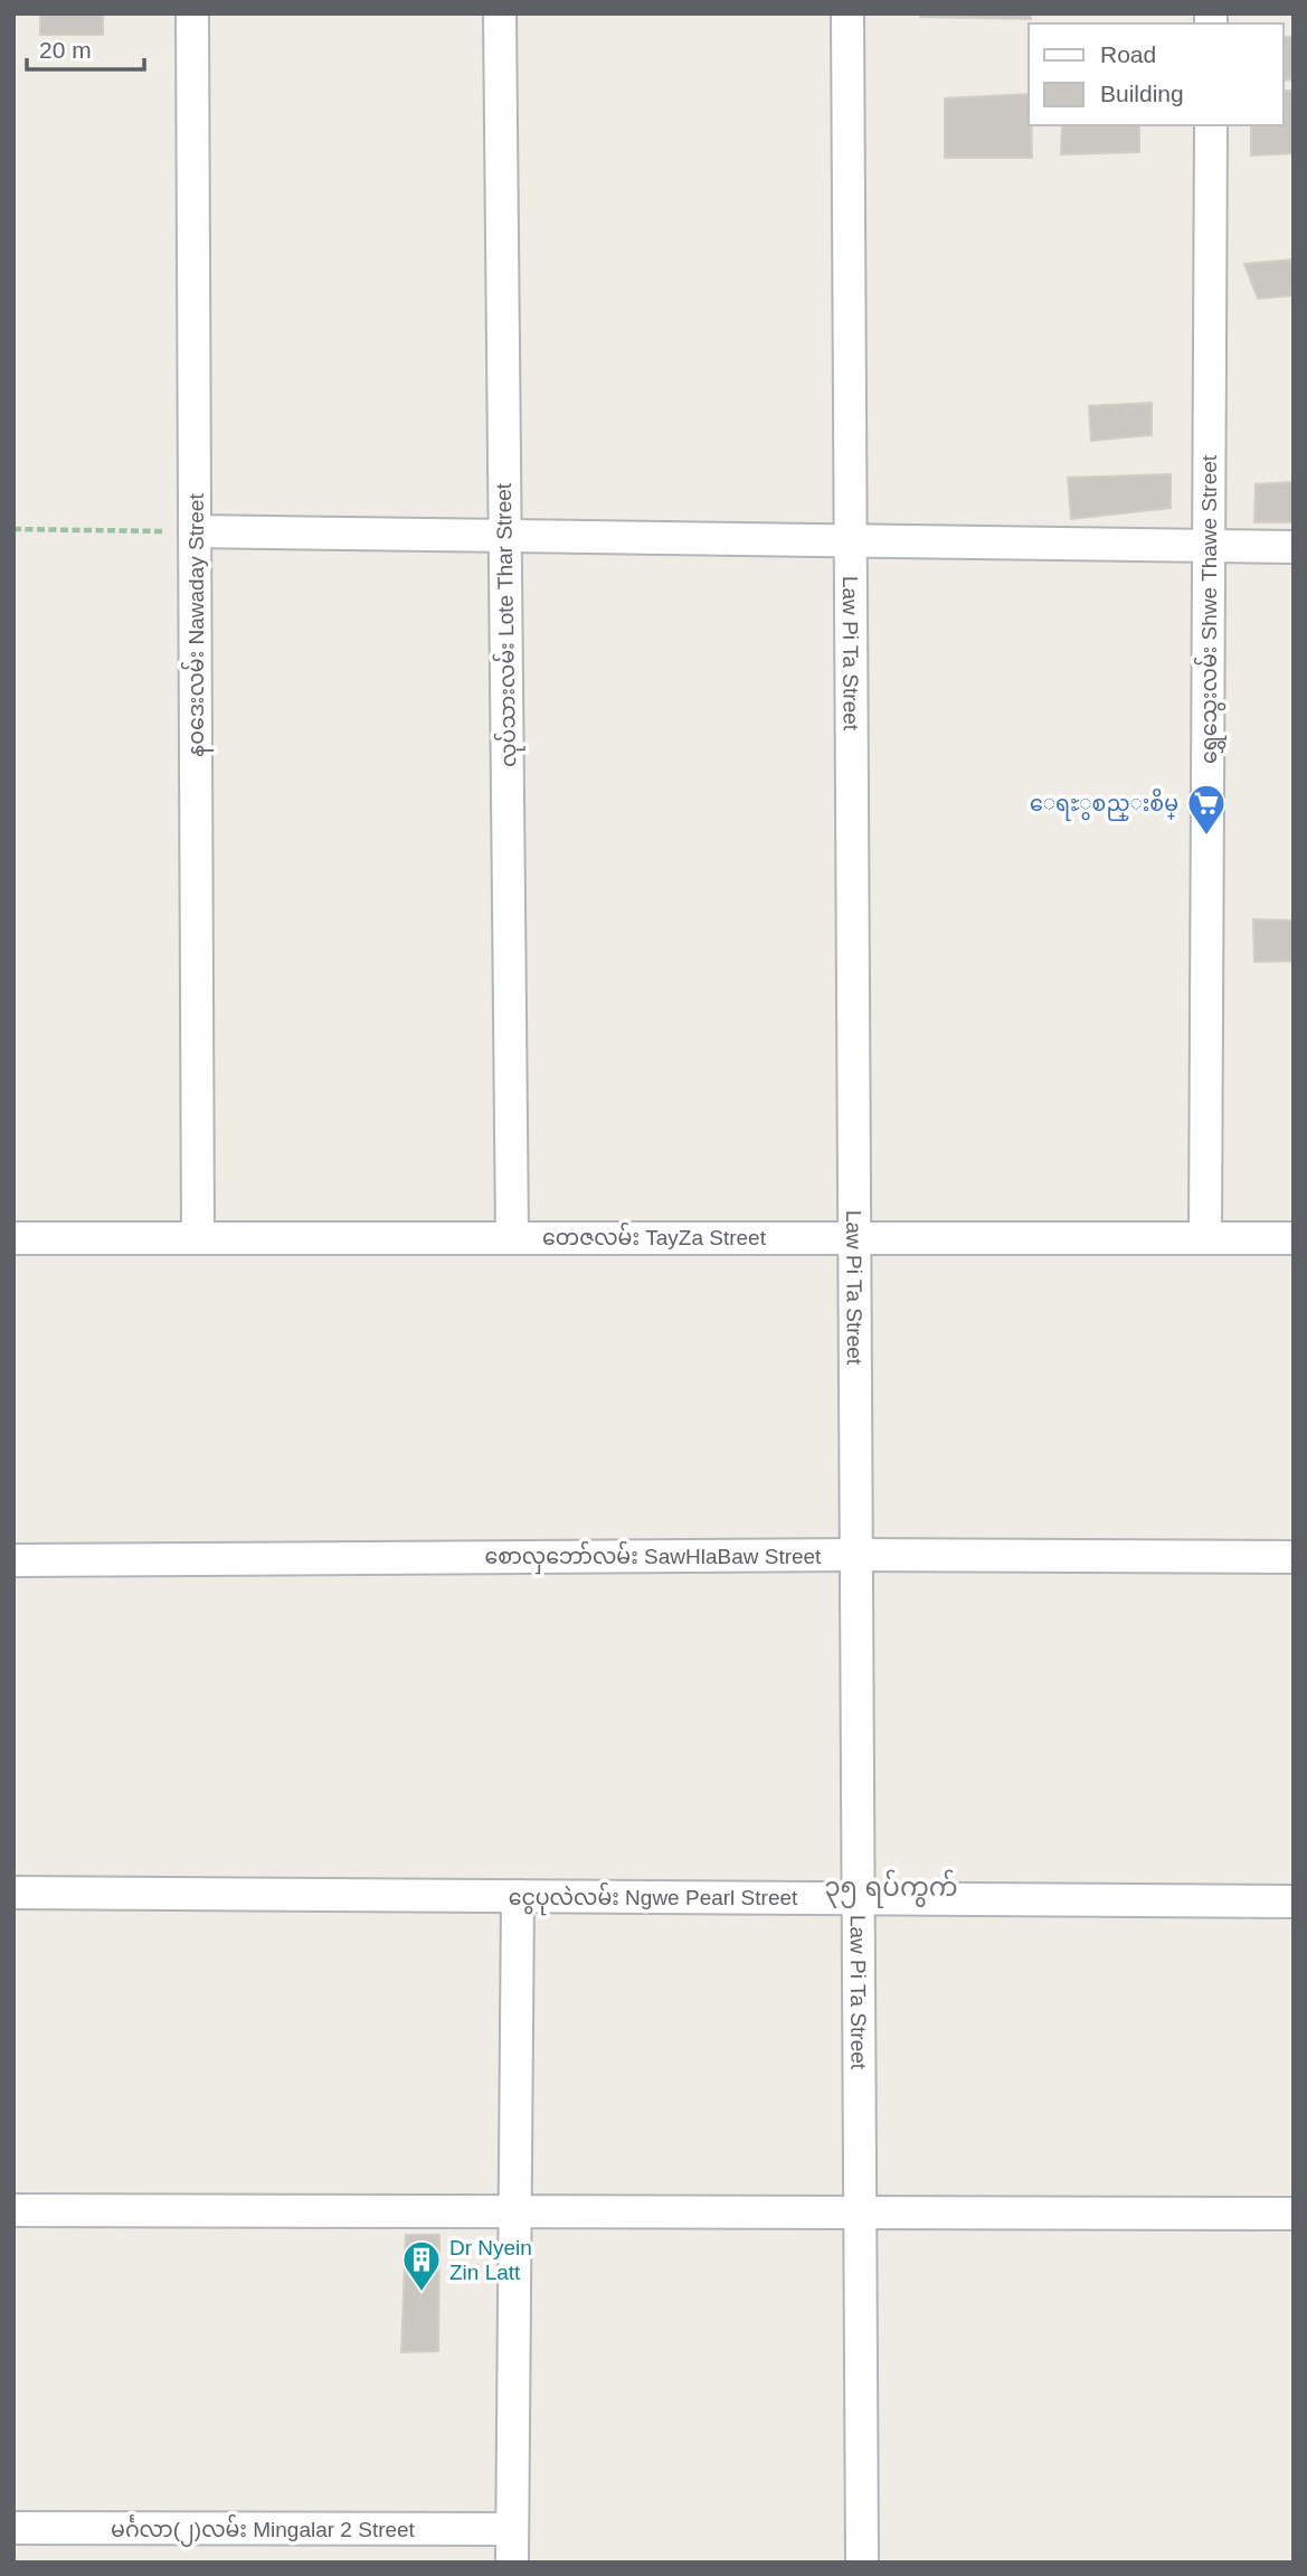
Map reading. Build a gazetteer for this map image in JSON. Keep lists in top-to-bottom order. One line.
{"streets":{"street":["ရွှေသွေးလမ်း Shwe Thawe Street","နဝဒေးလမ်း Nawaday Street","လုပ်သားလမ်း Lote Thar Street","Law Pi Ta Street","တေဇလမ်း TayZa Street","စောလှဘော်လမ်း SawHlaBaw Street","ငွေပုလဲလမ်း Ngwe Pearl Street","မင်္ဂလာ(၂)လမ်း Mingalar 2 Street"]},"crossings":[["ရွှေသွေးလမ်း Shwe Thawe Street","တေဇလမ်း TayZa Street"],["နဝဒေးလမ်း Nawaday Street","တေဇလမ်း TayZa Street"],["လုပ်သားလမ်း Lote Thar Street","တေဇလမ်း TayZa Street"],["Law Pi Ta Street","တေဇလမ်း TayZa Street"],["Law Pi Ta Street","စောလှဘော်လမ်း SawHlaBaw Street"],["Law Pi Ta Street","ငွေပုလဲလမ်း Ngwe Pearl Street"]],"districts":["၃၅ ရပ်ကွက်"],"places":{"supermarket":["ေရႊွစည္းစိမ္"],"building":["Dr Nyein Zin Latt"]},"legend":["Road","Building"],"scale_bar":"20 m"}
